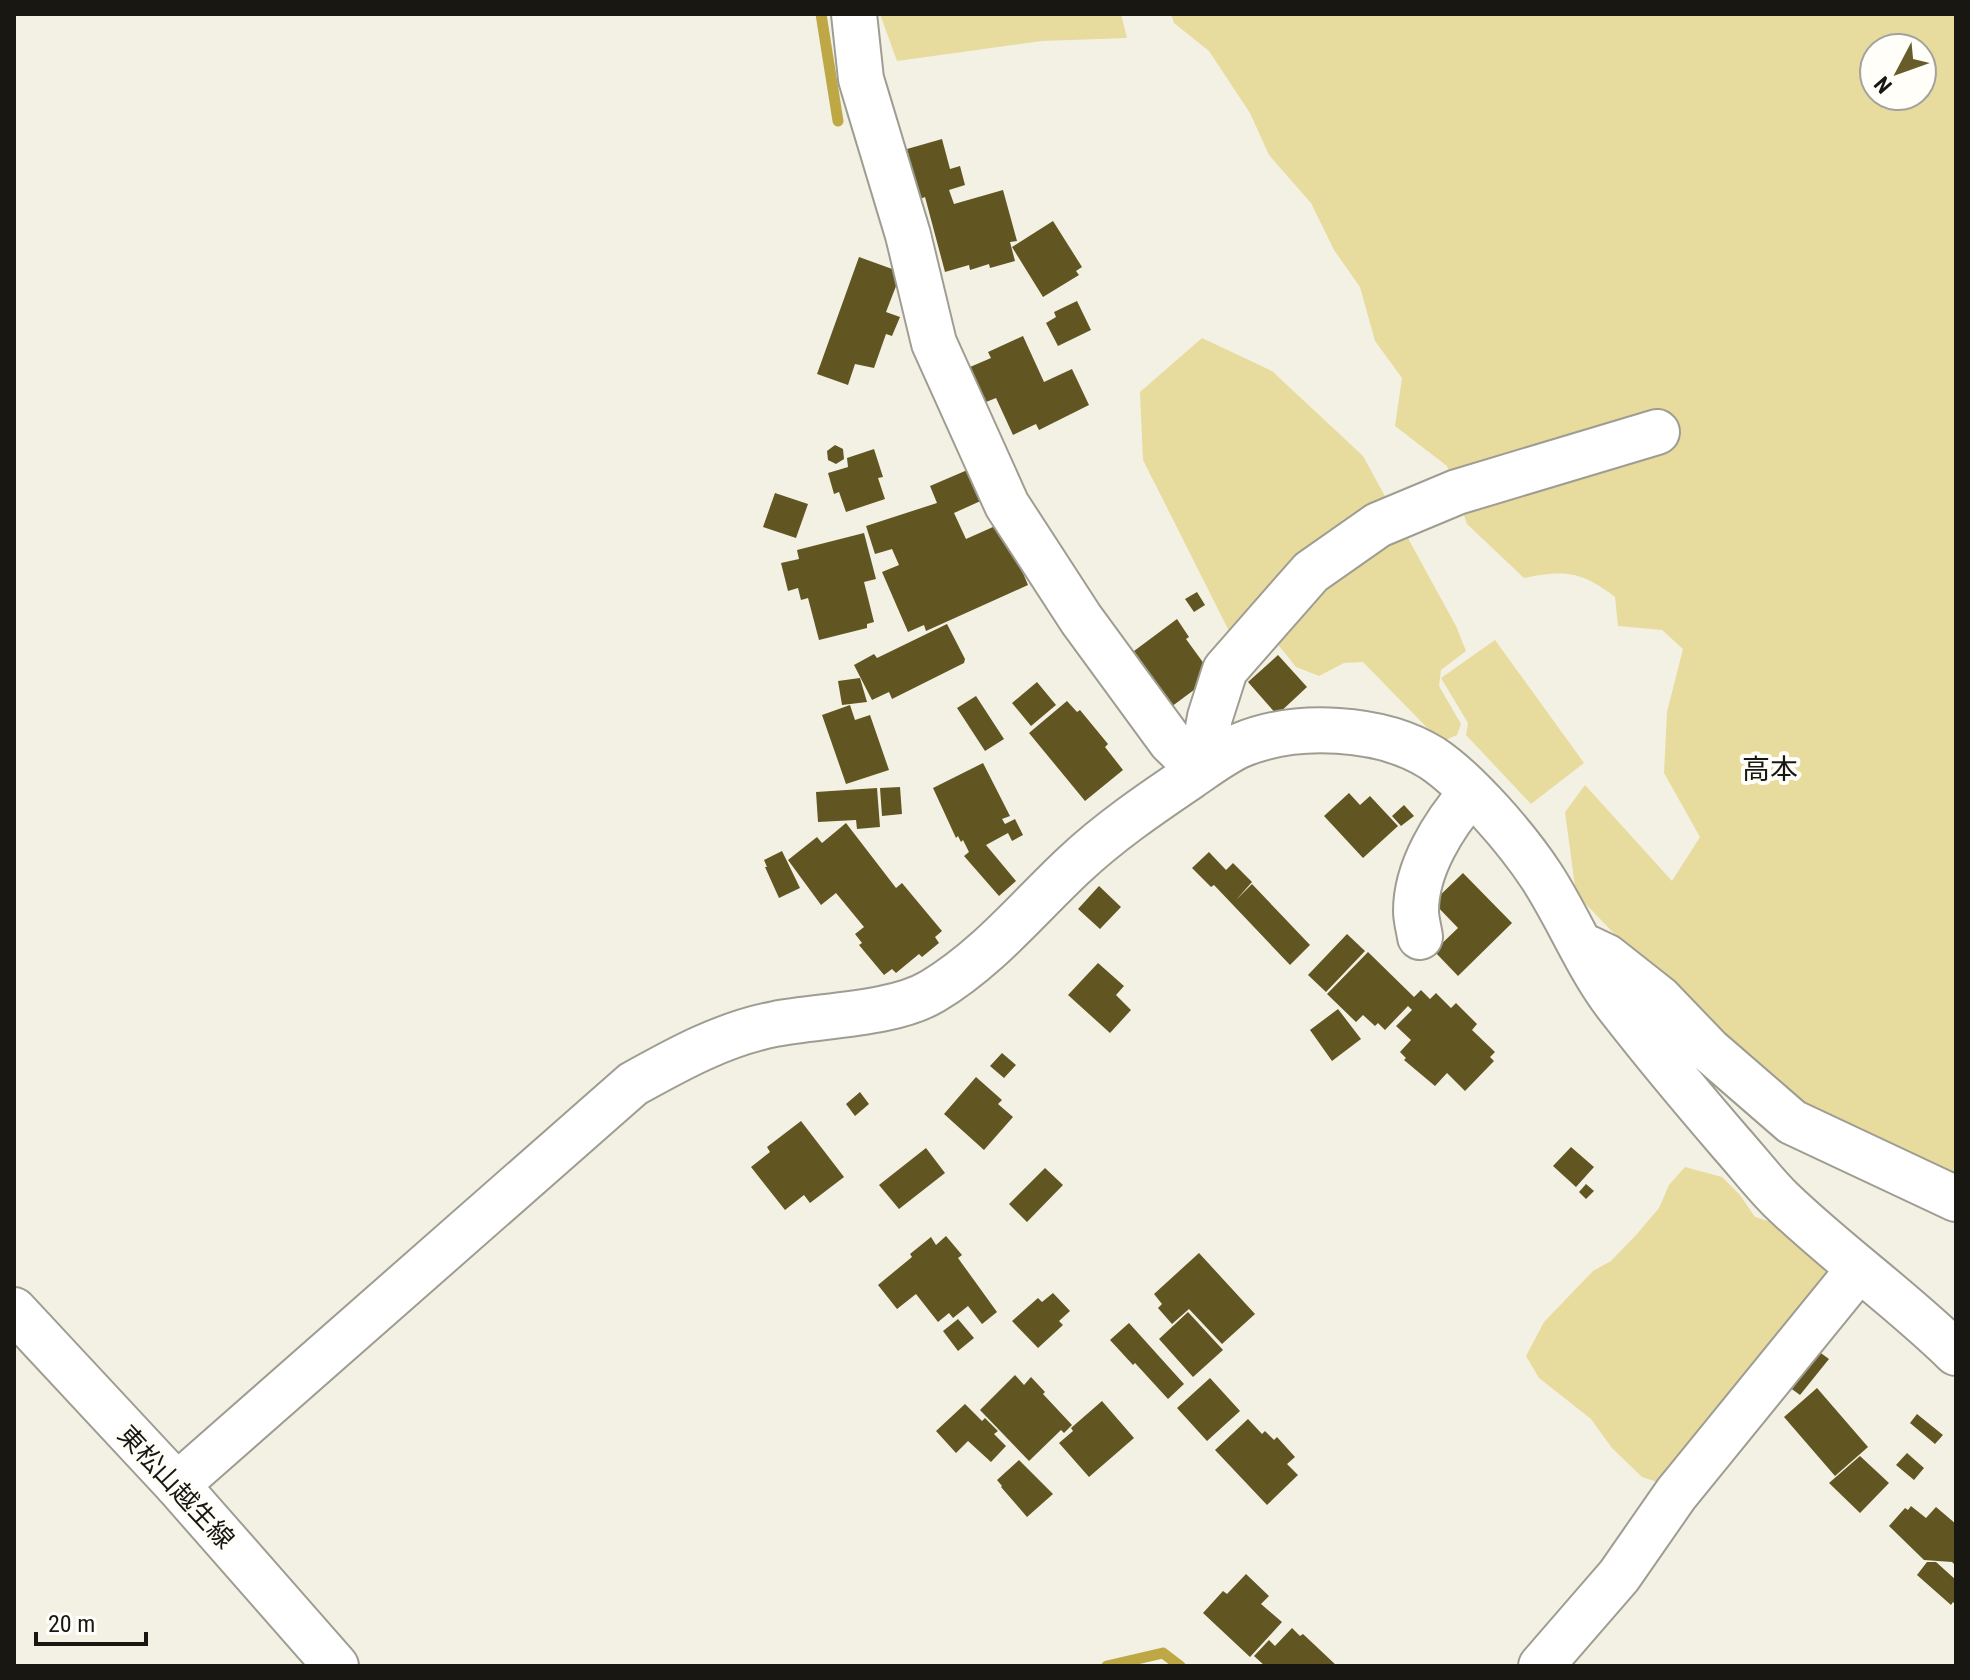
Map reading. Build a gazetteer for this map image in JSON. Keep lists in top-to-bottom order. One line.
{"streets":{"street":["東松山越生線"]},"districts":["高本"],"scale_bar":"20 m","north":"bottom left"}
